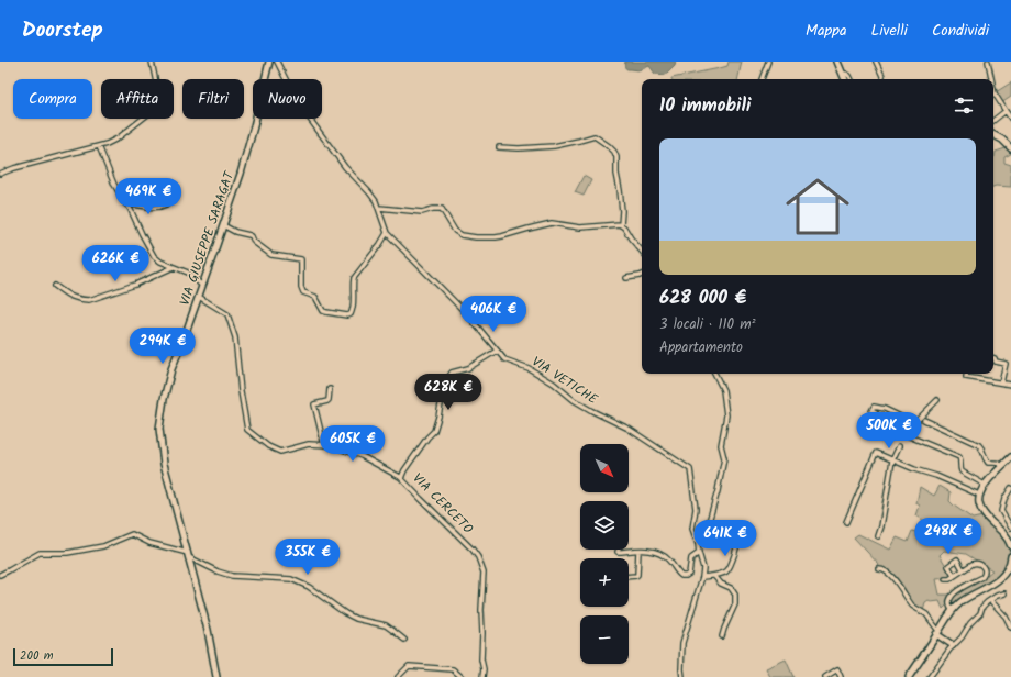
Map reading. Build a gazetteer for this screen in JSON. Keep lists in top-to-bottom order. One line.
{"streets":{"street":["VIA GIUSEPPE SARAGAT","VIA VETICHE","VIA CERCETO"]},"crossings":[["VIA GIUSEPPE SARAGAT","VIA CERCETO"]],"scale_bar":"200 m","north":"bottom right","page":{"header":"Doorstep","nav":["Mappa","Livelli","Condividi"],"chip":["Compra","Affitta","Filtri","Nuovo"],"heading":"10 immobili","list":[{"name":"628 000 €","note":"3 locali · 110 m² · Appartamento"}],"price":["469K €","626K €","406K €","294K €","628K €","500K €","605K €","248K €","641K €","355K €"],"map_buttons":["+","−"],"scale":"200 m"}}
